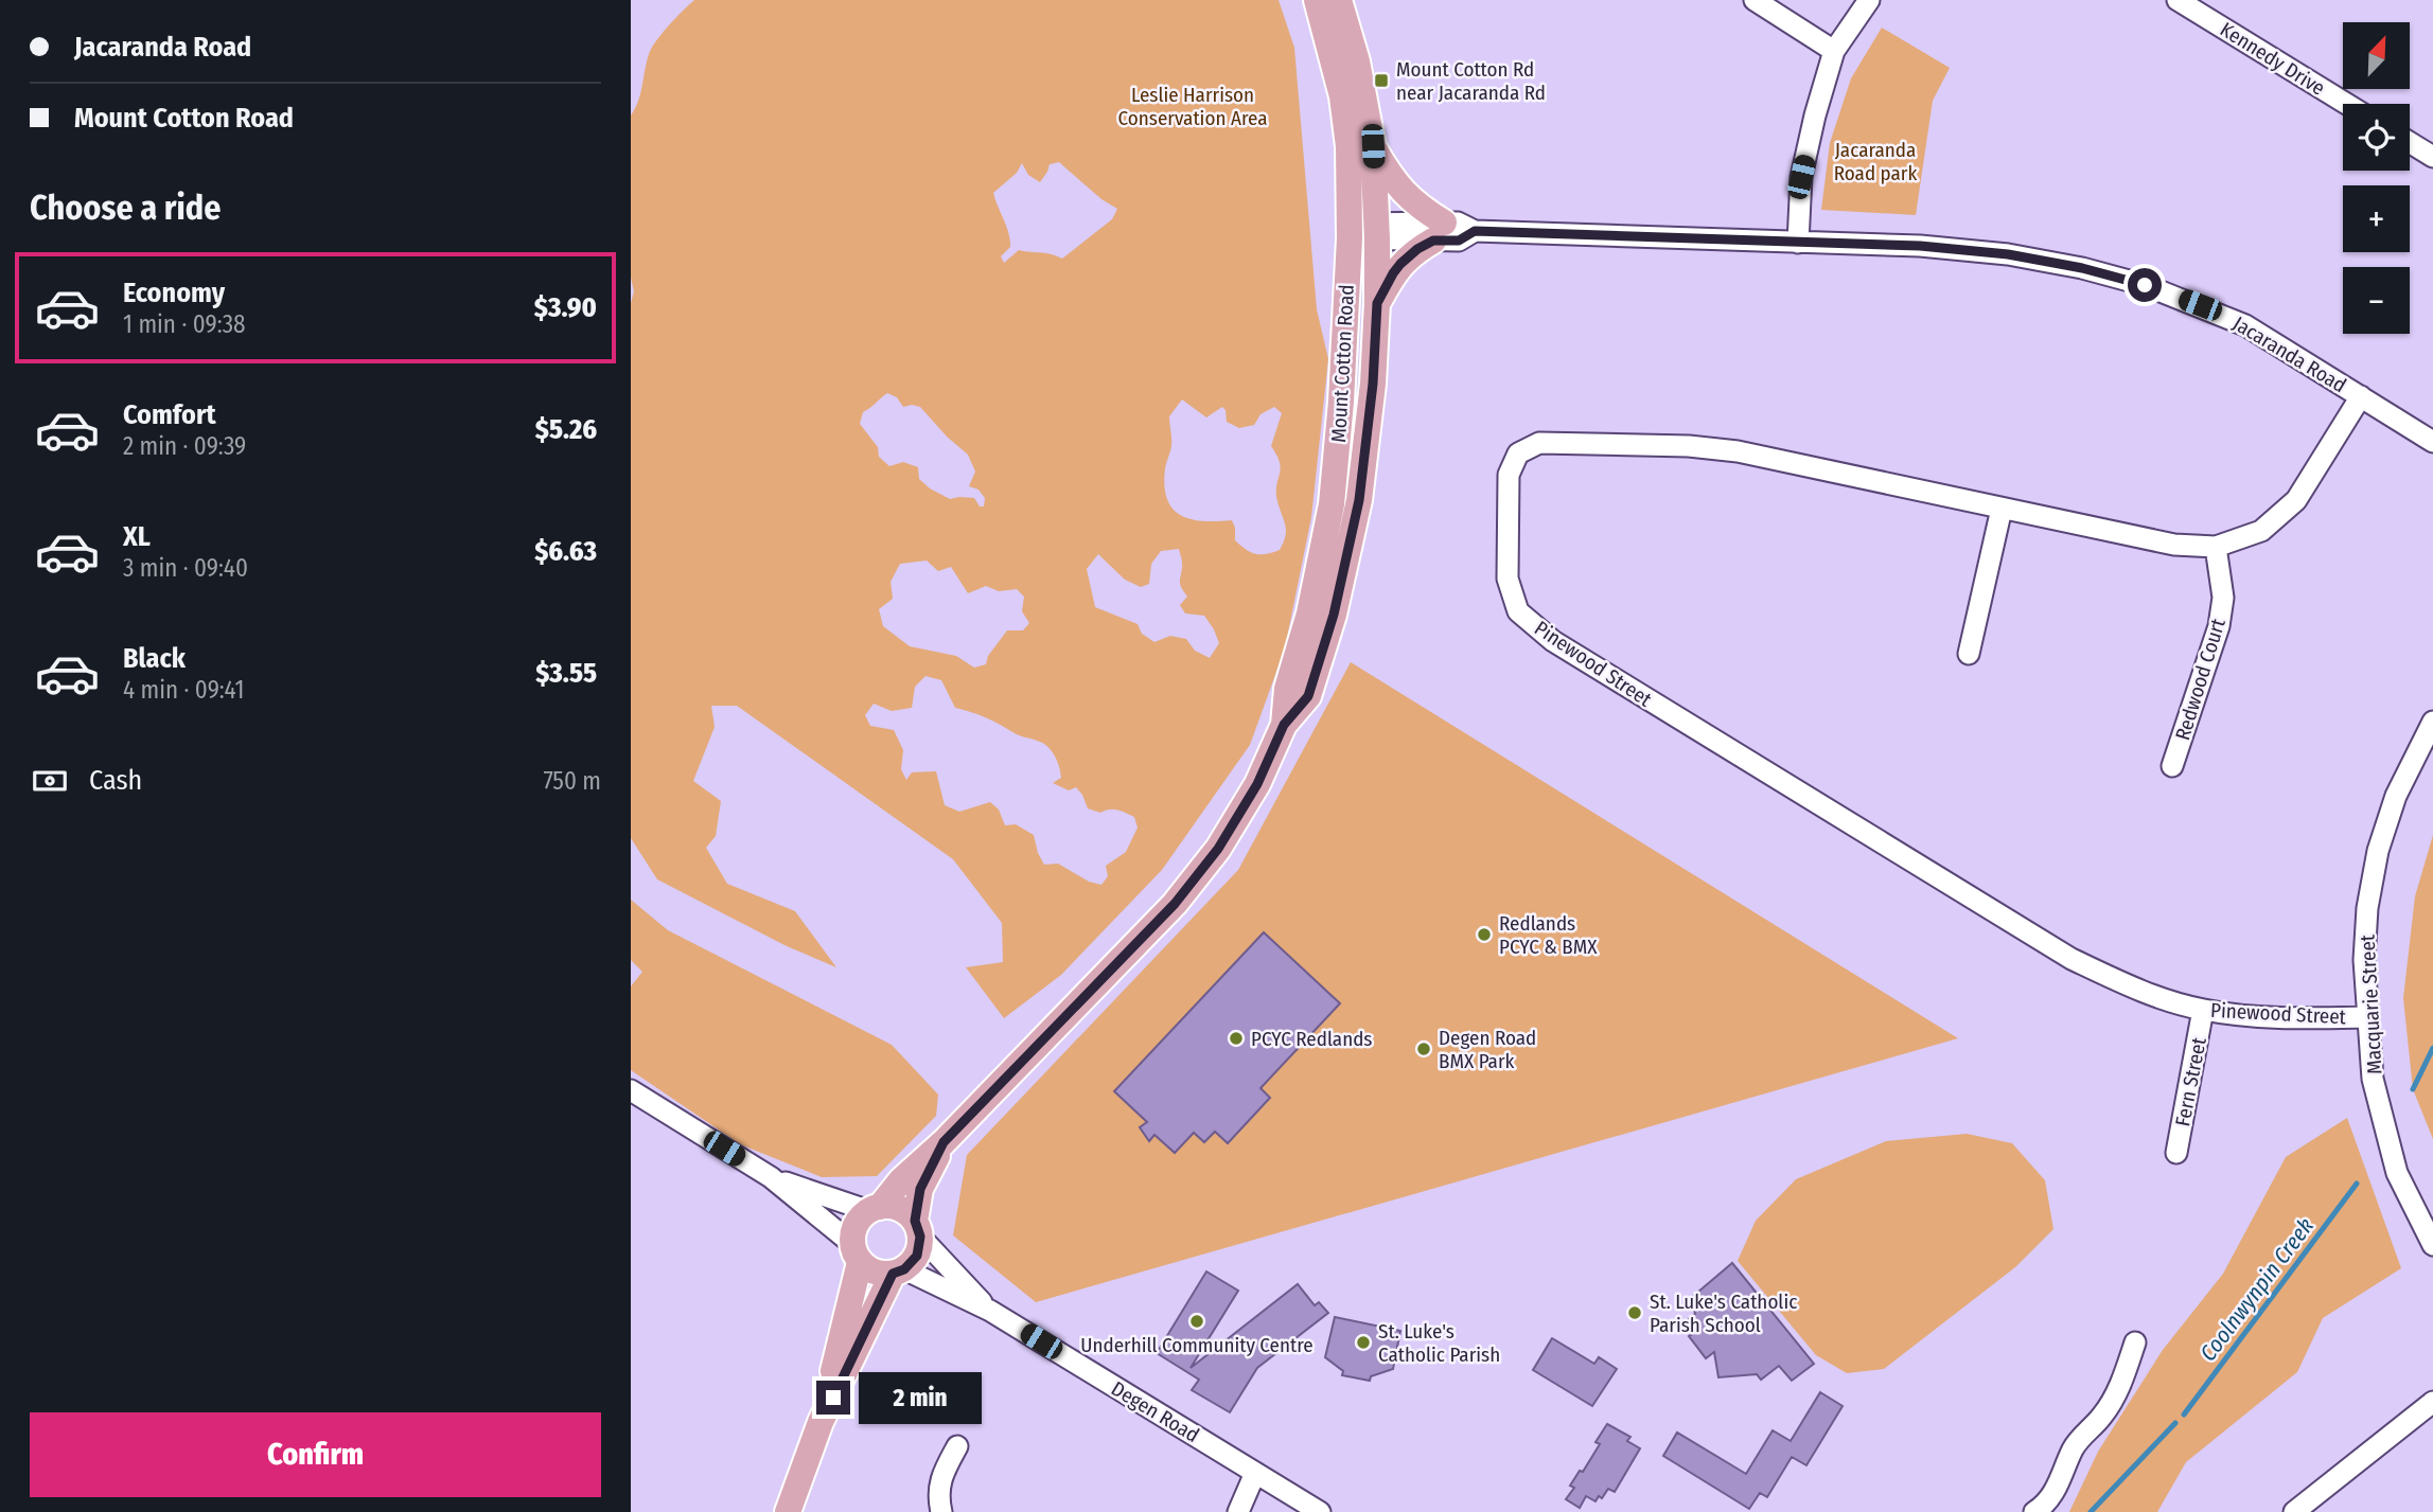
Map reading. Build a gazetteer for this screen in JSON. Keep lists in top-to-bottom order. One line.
{"streets":{"main road":["Mount Cotton Road"],"street":["Kennedy Drive","Jacaranda Road","Pinewood Street","Redwood Court","Macquarie Street","Fern Street","Degen Road"]},"crossings":[["Jacaranda Road","Mount Cotton Road"],["Jacaranda Road","Pinewood Street"],["Mount Cotton Road","Degen Road"],["Pinewood Street","Redwood Court"],["Pinewood Street","Macquarie Street"],["Pinewood Street","Fern Street"]],"water":["Coolnwynpin Creek"],"parks":["Leslie Harrison Conservation Area","Jacaranda Road park"],"places":{"transit":["Mount Cotton Rd near Jacaranda Rd"],"other":["Redlands PCYC & BMX","PCYC Redlands","Degen Road BMX Park","St. Luke's Catholic Parish School","Underhill Community Centre","St. Luke's Catholic Parish"]},"north":"top right","page":{"banner":["Jacaranda Road","Mount Cotton Road"],"map_buttons":["+","−"],"heading":"Choose a ride","list":[{"name":"Economy","note":"1 min · 09:38","value":"$3.90"},{"name":"Comfort","note":"2 min · 09:39","value":"$5.26"},{"name":"XL","note":"3 min · 09:40","value":"$6.63"},{"name":"Black","note":"4 min · 09:41","value":"$3.55"}],"pay":["Cash","750 m"],"bubble":"2 min","buttons":"Confirm"}}
